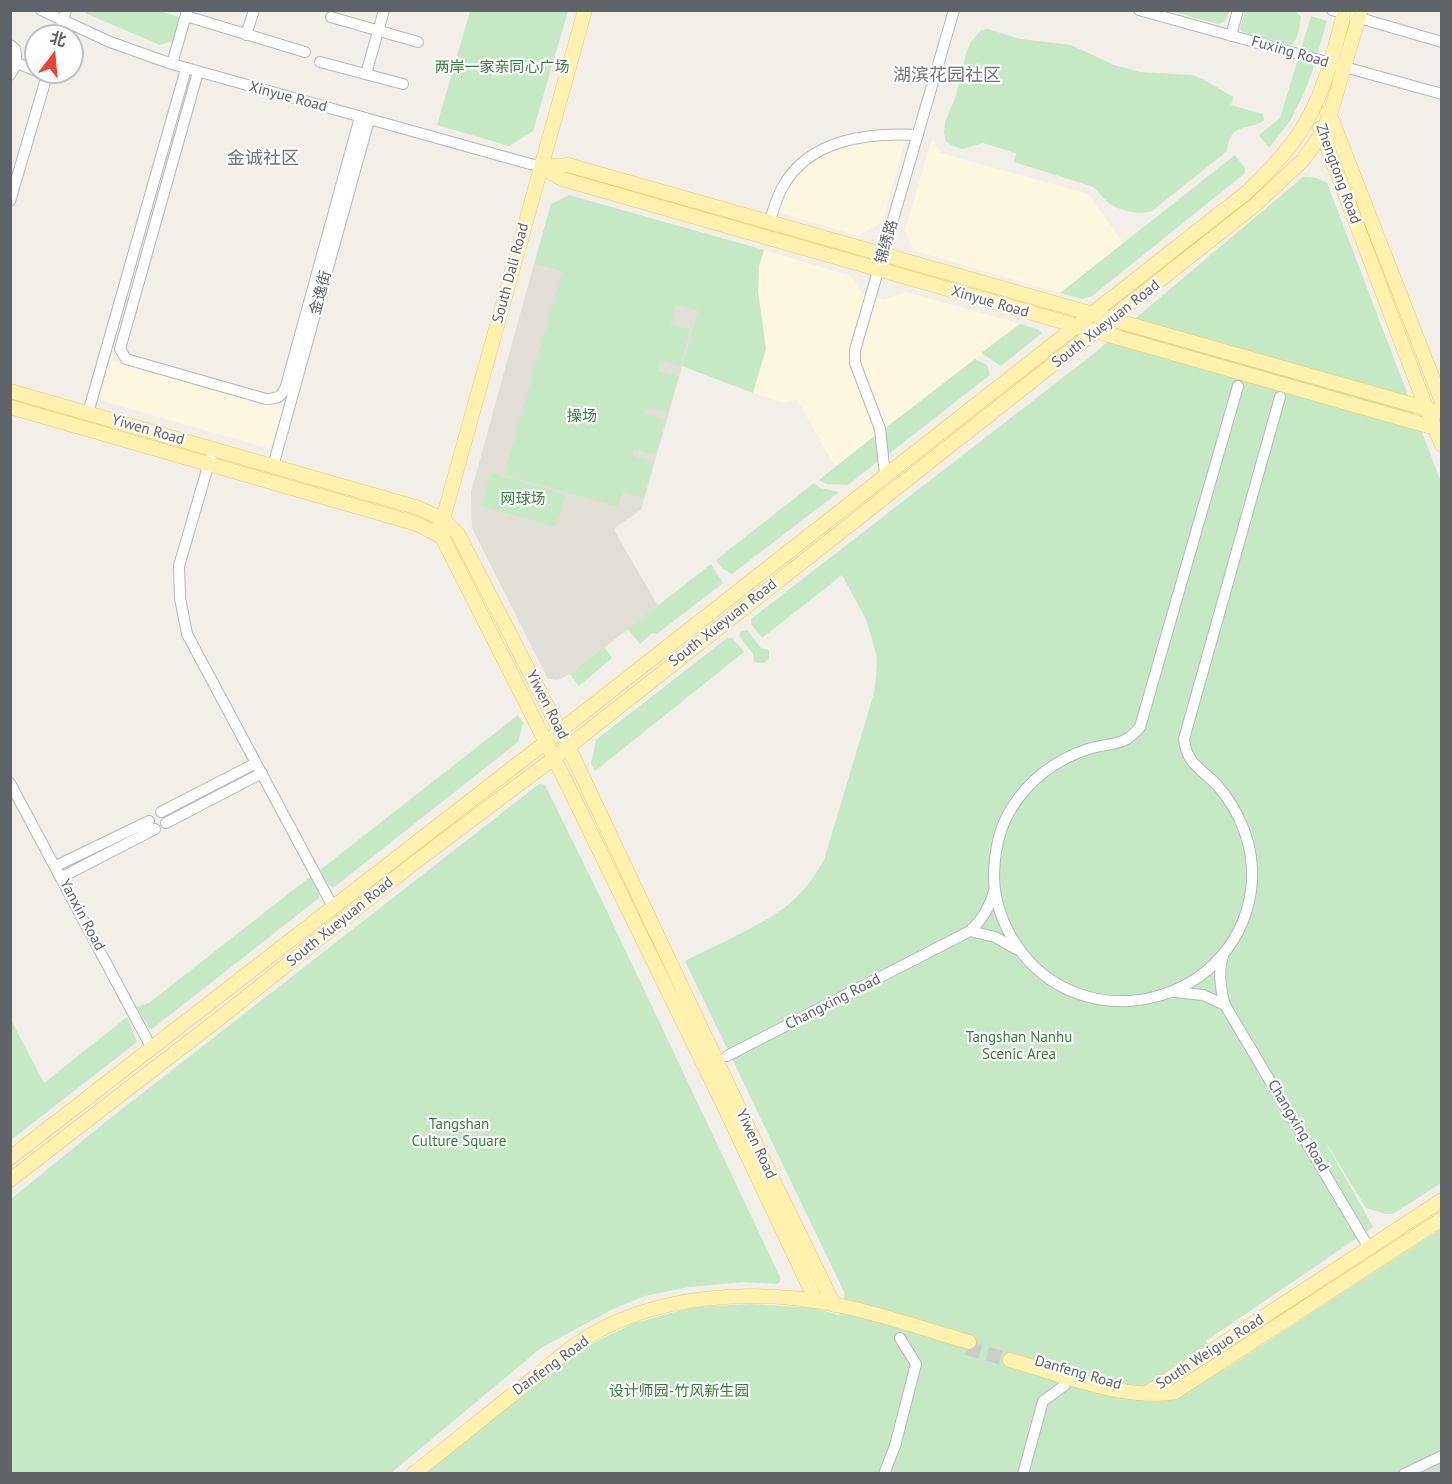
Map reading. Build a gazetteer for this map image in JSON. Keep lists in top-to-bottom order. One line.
{"streets":{"main road":["Xinyue Road","Zhengtong Road","South Dali Road","South Xueyuan Road","Yiwen Road","South Weiguo Road","Danfeng Road"],"street":["Fuxing Road","锦绣路","金逸街","Yanxin Road","Changxing Road"]},"crossings":[["Fuxing Road","South Xueyuan Road"],["Xinyue Road","Zhengtong Road"],["Xinyue Road","锦绣路"],["Xinyue Road","South Dali Road"],["Xinyue Road","金逸街"],["Xinyue Road","South Xueyuan Road"],["Zhengtong Road","South Xueyuan Road"],["锦绣路","South Xueyuan Road"],["South Dali Road","Yiwen Road"],["金逸街","Yiwen Road"],["South Xueyuan Road","Yiwen Road"],["South Xueyuan Road","Yanxin Road"],["Yiwen Road","Changxing Road"],["Yiwen Road","Danfeng Road"],["Changxing Road","South Weiguo Road"],["South Weiguo Road","Danfeng Road"]],"districts":["湖滨花园社区","金诚社区"],"parks":["两岸一家亲同心广场","操场","网球场","Tangshan Nanhu Scenic Area","Tangshan Culture Square","设计师园-竹风新生园"],"north":"top"}
